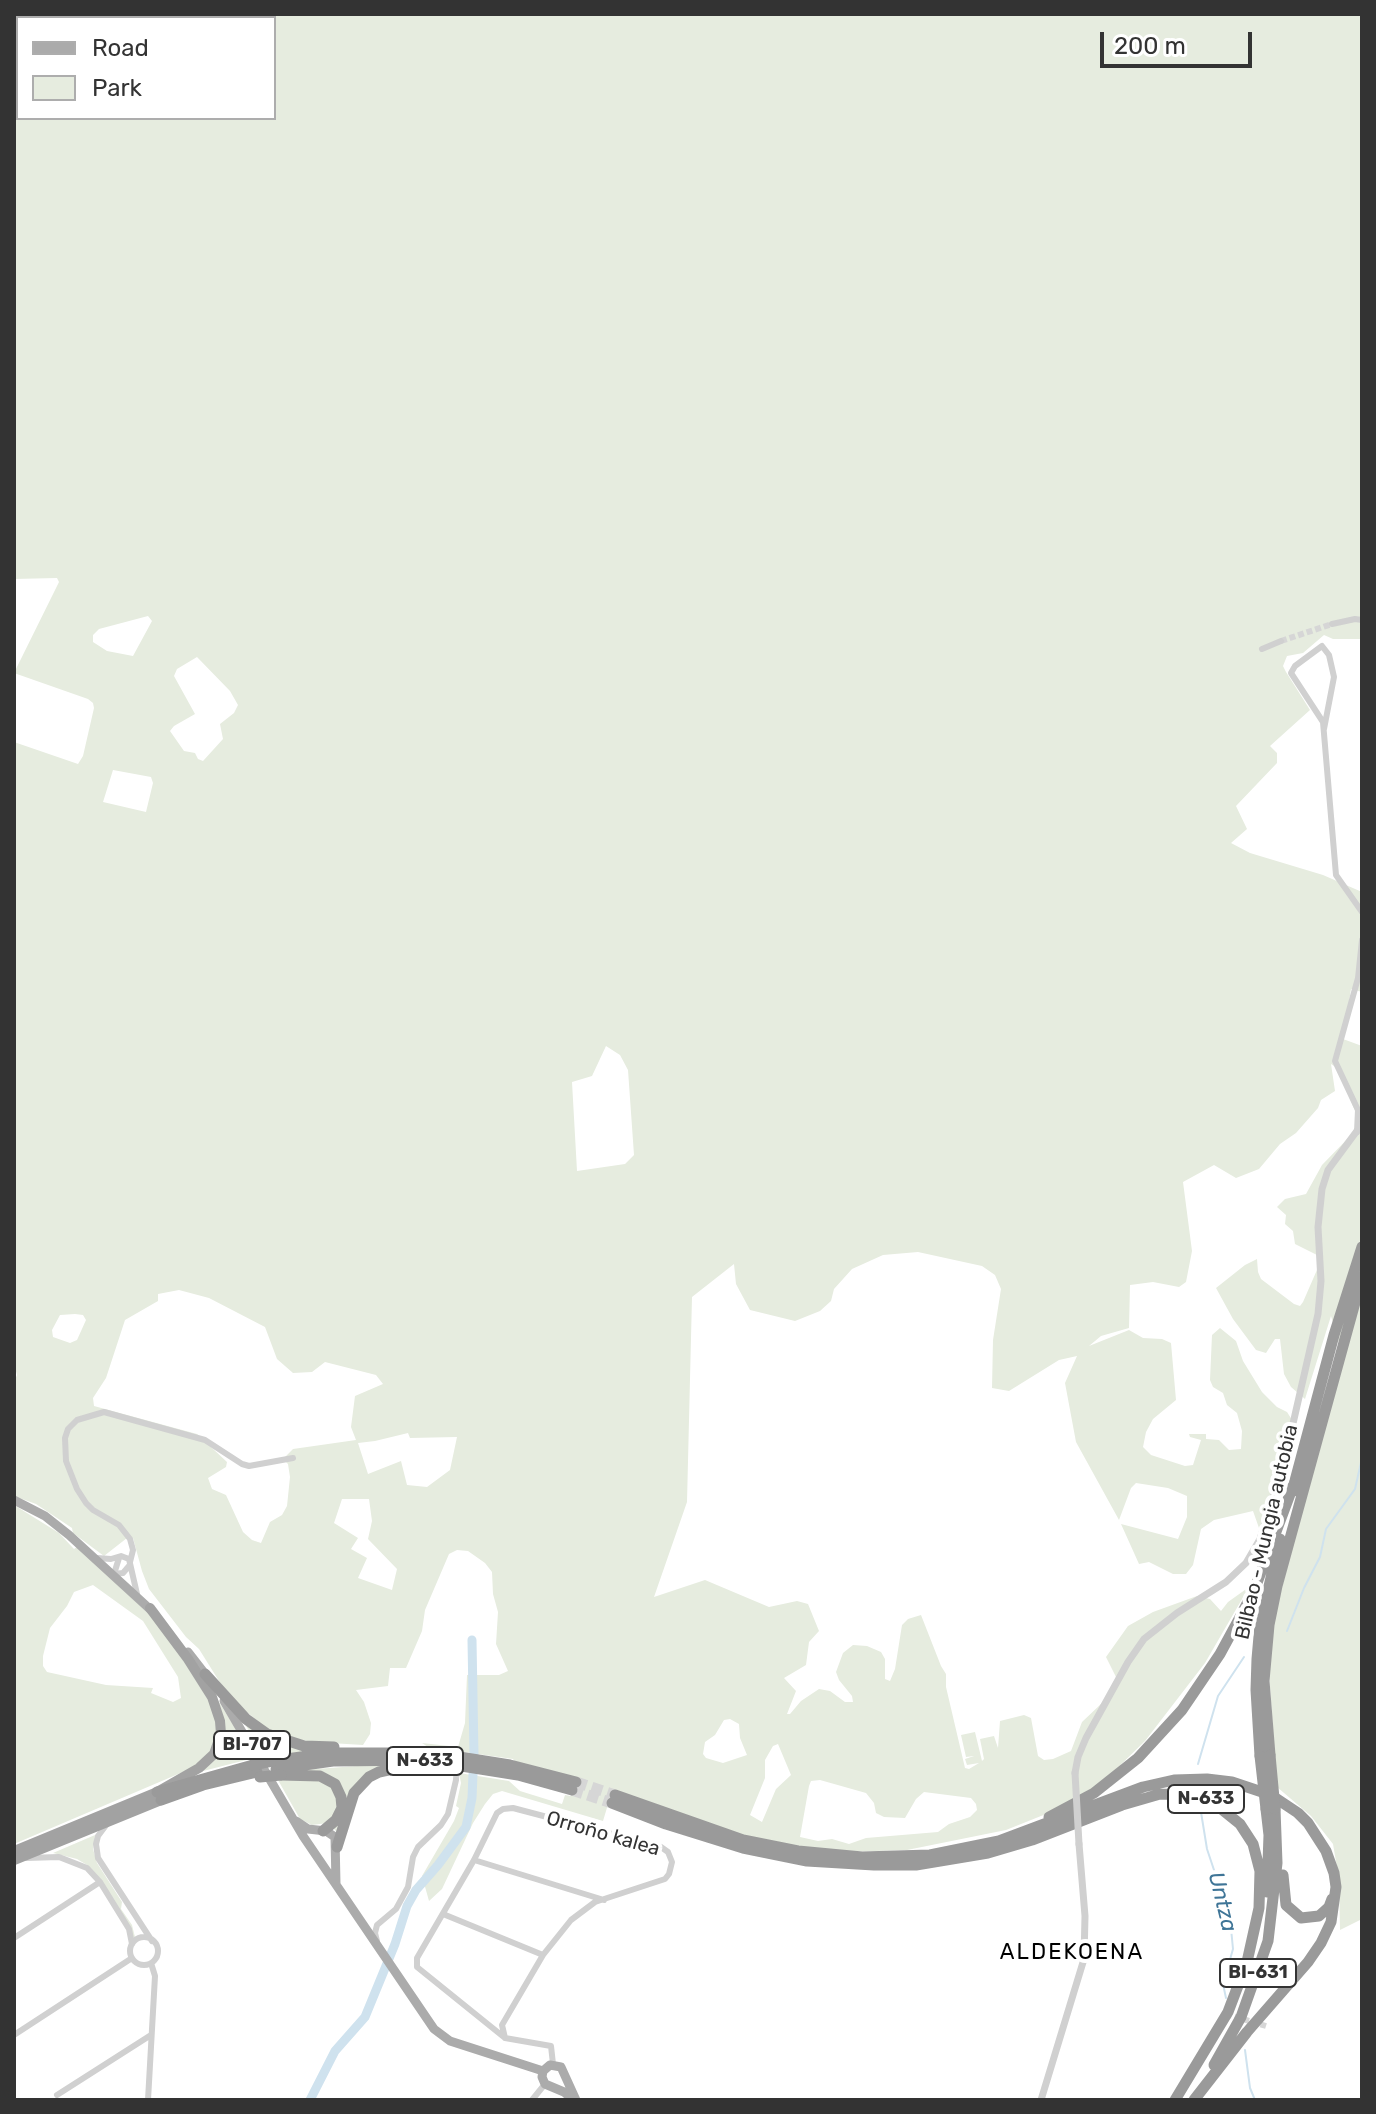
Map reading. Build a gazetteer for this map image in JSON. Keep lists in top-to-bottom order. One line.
{"streets":{"highway":["Bilbao - Mungia autobia","N-633","BI-631"],"main road":["BI-707"],"street":["Orroño kalea"]},"districts":["ALDEKOENA"],"water":["Untza"],"legend":["Road","Park"],"scale_bar":"200 m"}
